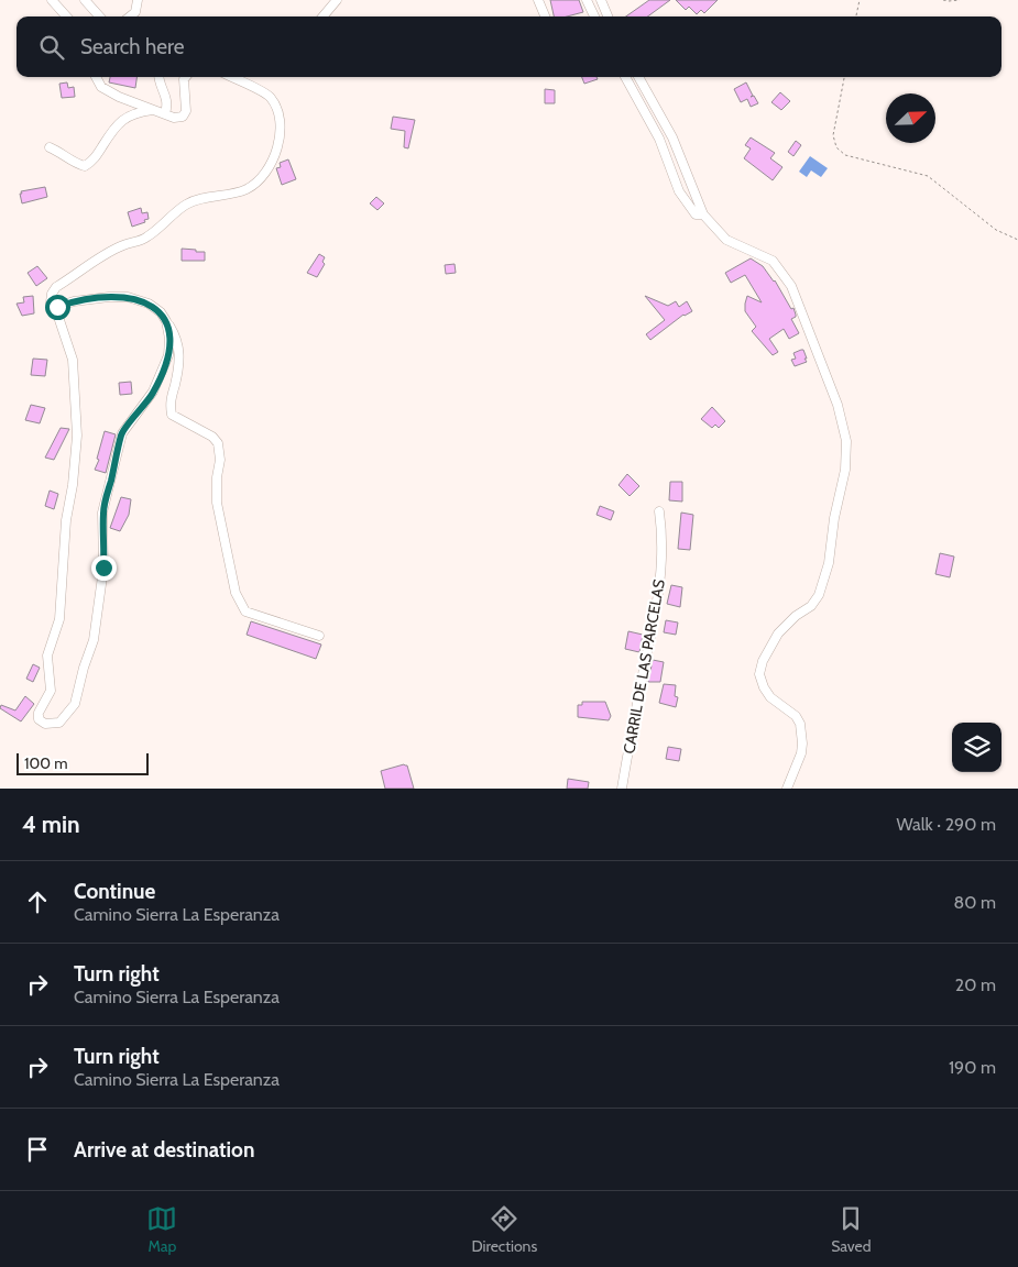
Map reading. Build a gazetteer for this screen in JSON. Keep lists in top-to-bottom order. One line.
{"streets":{"street":["CARRIL DE LAS PARCELAS"]},"scale_bar":"100 m","north":"top right","page":{"search":"Search here","scale":"100 m","heading":["4 min","Walk · 290 m"],"list":[["Continue","Camino Sierra La Esperanza","80 m"],["Turn right","Camino Sierra La Esperanza","20 m"],["Turn right","Camino Sierra La Esperanza","190 m"],"Arrive at destination"],"nav":["Map","Directions","Saved"]}}
